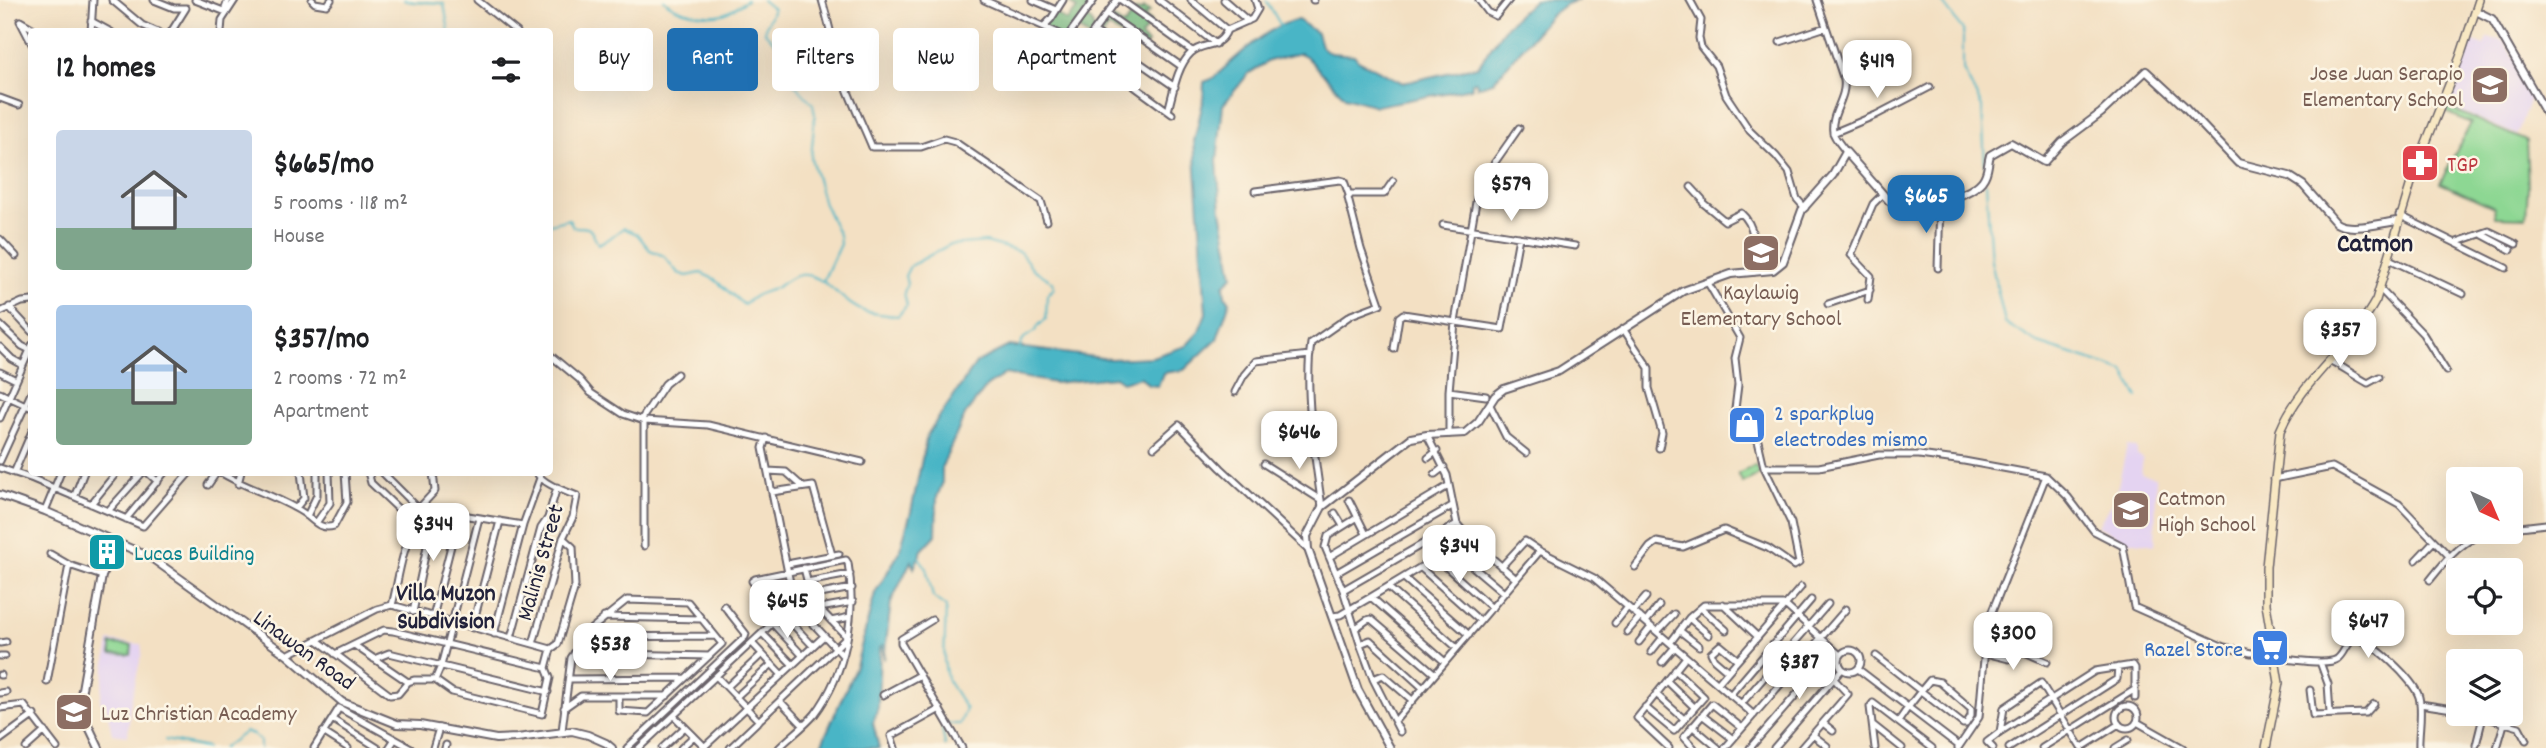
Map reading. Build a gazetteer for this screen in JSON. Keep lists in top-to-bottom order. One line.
{"streets":{"street":["Malinis Street","Linawan Road"]},"districts":["Catmon","Villa Muzon Subdivision"],"places":{"school or university":["Jose Juan Serapio Elementary School","Kaylawig Elementary School","Catmon High School","Luz Christian Academy"],"pharmacy":["TGP"],"shop":["2 sparkplug electrodes mismo"],"building":["Lucas Building"],"supermarket":["Razel Store"]},"north":"bottom right","page":{"chip":["Buy","Rent","Filters","New","Apartment"],"heading":"12 homes","price":["$419","$579","$665","$357","$646","$344","$344","$645","$647","$300","$538","$387"],"list":[{"name":"$665/mo","note":"5 rooms · 118 m² · House"},{"name":"$357/mo","note":"2 rooms · 72 m² · Apartment"}]}}
